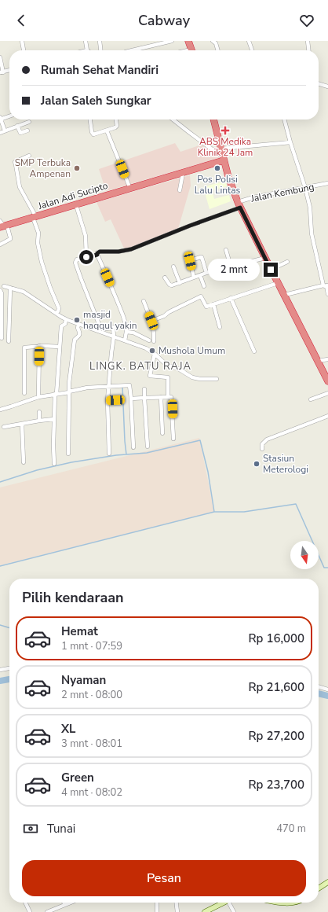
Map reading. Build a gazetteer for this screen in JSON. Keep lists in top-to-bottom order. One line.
{"streets":{"highway":["Jalan Adi Sucipto"],"street":["Jalan Kembung"]},"districts":["LINGK. BATU RAJA"],"places":{"health":["ABS Medika Klinik 24 Jam"],"other":["SMP Terbuka Ampenan","Pos Polisi Lalu Lintas","masjid haqqul yakin","Mushola Umum","Stasiun Meterologi"]},"north":"bottom","page":{"header":"Cabway","banner":["Rumah Sehat Mandiri","Jalan Saleh Sungkar"],"bubble":"2 mnt","heading":"Pilih kendaraan","list":[{"name":"Hemat","note":"1 mnt · 07:59","value":"Rp 16,000"},{"name":"Nyaman","note":"2 mnt · 08:00","value":"Rp 21,600"},{"name":"XL","note":"3 mnt · 08:01","value":"Rp 27,200"},{"name":"Green","note":"4 mnt · 08:02","value":"Rp 23,700"}],"pay":["Tunai","470 m"],"buttons":"Pesan"}}
